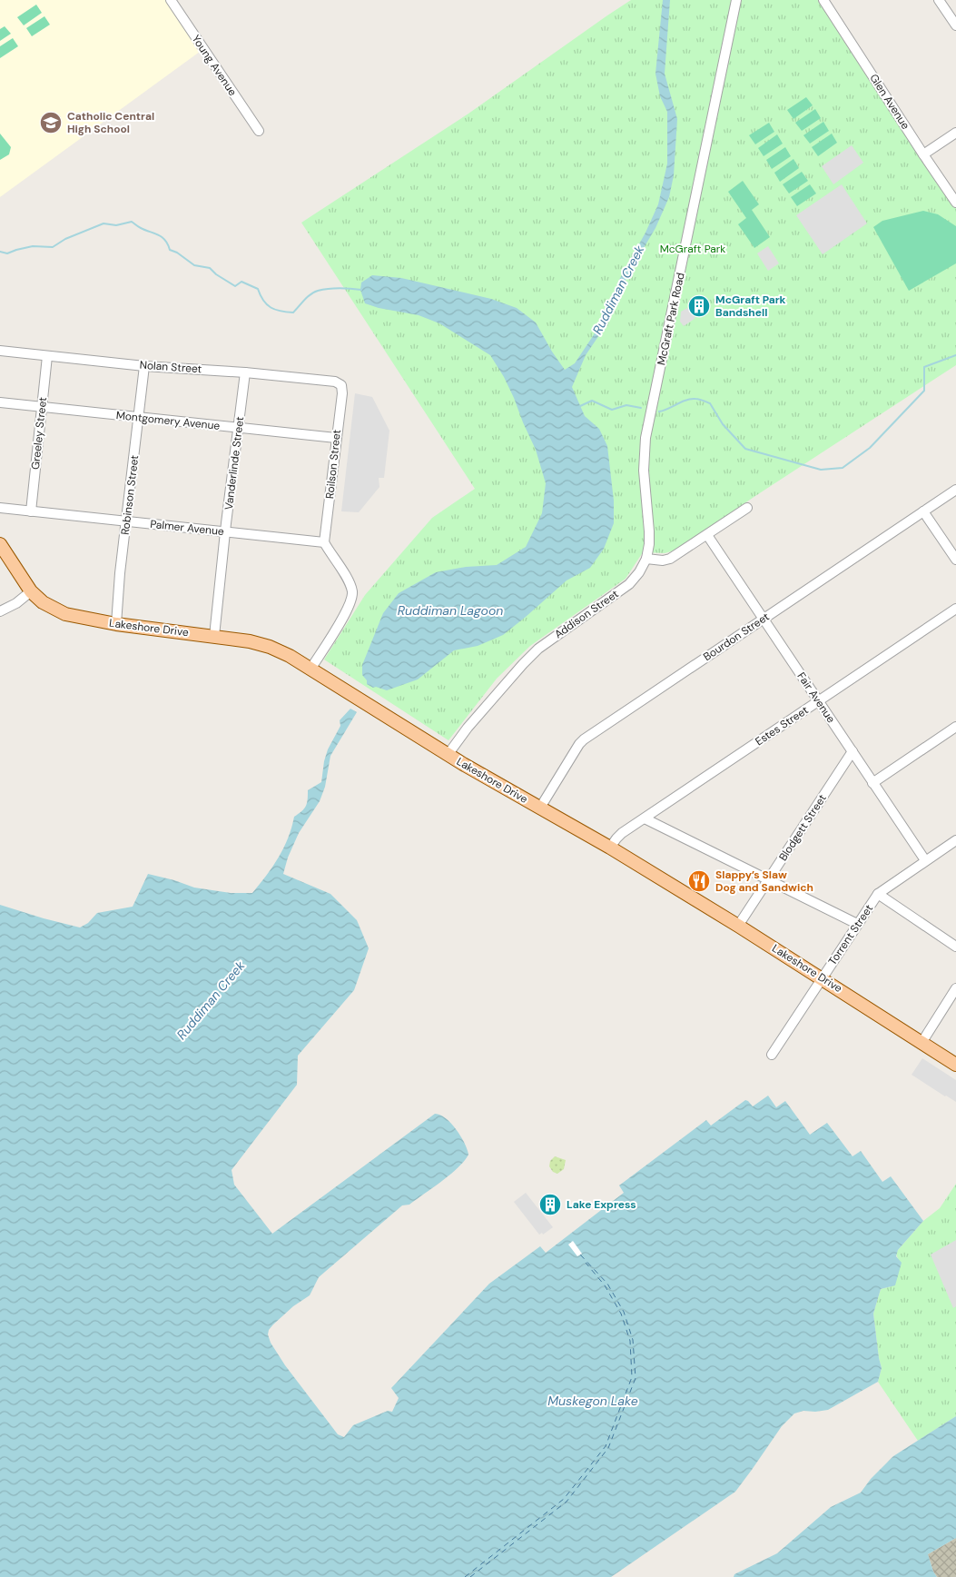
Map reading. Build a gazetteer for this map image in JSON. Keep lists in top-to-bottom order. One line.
{"streets":{"main road":["Lakeshore Drive"],"street":["Young Avenue","Glen Avenue","McGraft Park Road","Nolan Street","Montgomery Avenue","Greeley Street","Vanderlinde Street","Roilson Street","Robinson Street","Palmer Avenue","Addison Street","Bourdon Street","Fair Avenue","Estes Street","Blodgett Street","Torrent Street"]},"crossings":[["McGraft Park Road","Addison Street"],["Nolan Street","Greeley Street"],["Nolan Street","Vanderlinde Street"],["Nolan Street","Roilson Street"],["Nolan Street","Robinson Street"],["Montgomery Avenue","Greeley Street"],["Montgomery Avenue","Vanderlinde Street"],["Montgomery Avenue","Roilson Street"],["Montgomery Avenue","Robinson Street"],["Greeley Street","Palmer Avenue"],["Vanderlinde Street","Palmer Avenue"],["Vanderlinde Street","Lakeshore Drive"],["Roilson Street","Palmer Avenue"],["Robinson Street","Palmer Avenue"],["Robinson Street","Lakeshore Drive"],["Addison Street","Lakeshore Drive"],["Lakeshore Drive","Bourdon Street"],["Lakeshore Drive","Estes Street"],["Lakeshore Drive","Blodgett Street"],["Lakeshore Drive","Torrent Street"],["Bourdon Street","Fair Avenue"],["Fair Avenue","Estes Street"],["Fair Avenue","Blodgett Street"],["Fair Avenue","Torrent Street"]],"water":["Ruddiman Creek","Ruddiman Lagoon","Muskegon Lake"],"parks":["McGraft Park"],"places":{"school or university":["Catholic Central High School"],"building":["McGraft Park Bandshell","Lake Express"],"restaurant":["Slappy’s Slaw Dog and Sandwich"]}}
